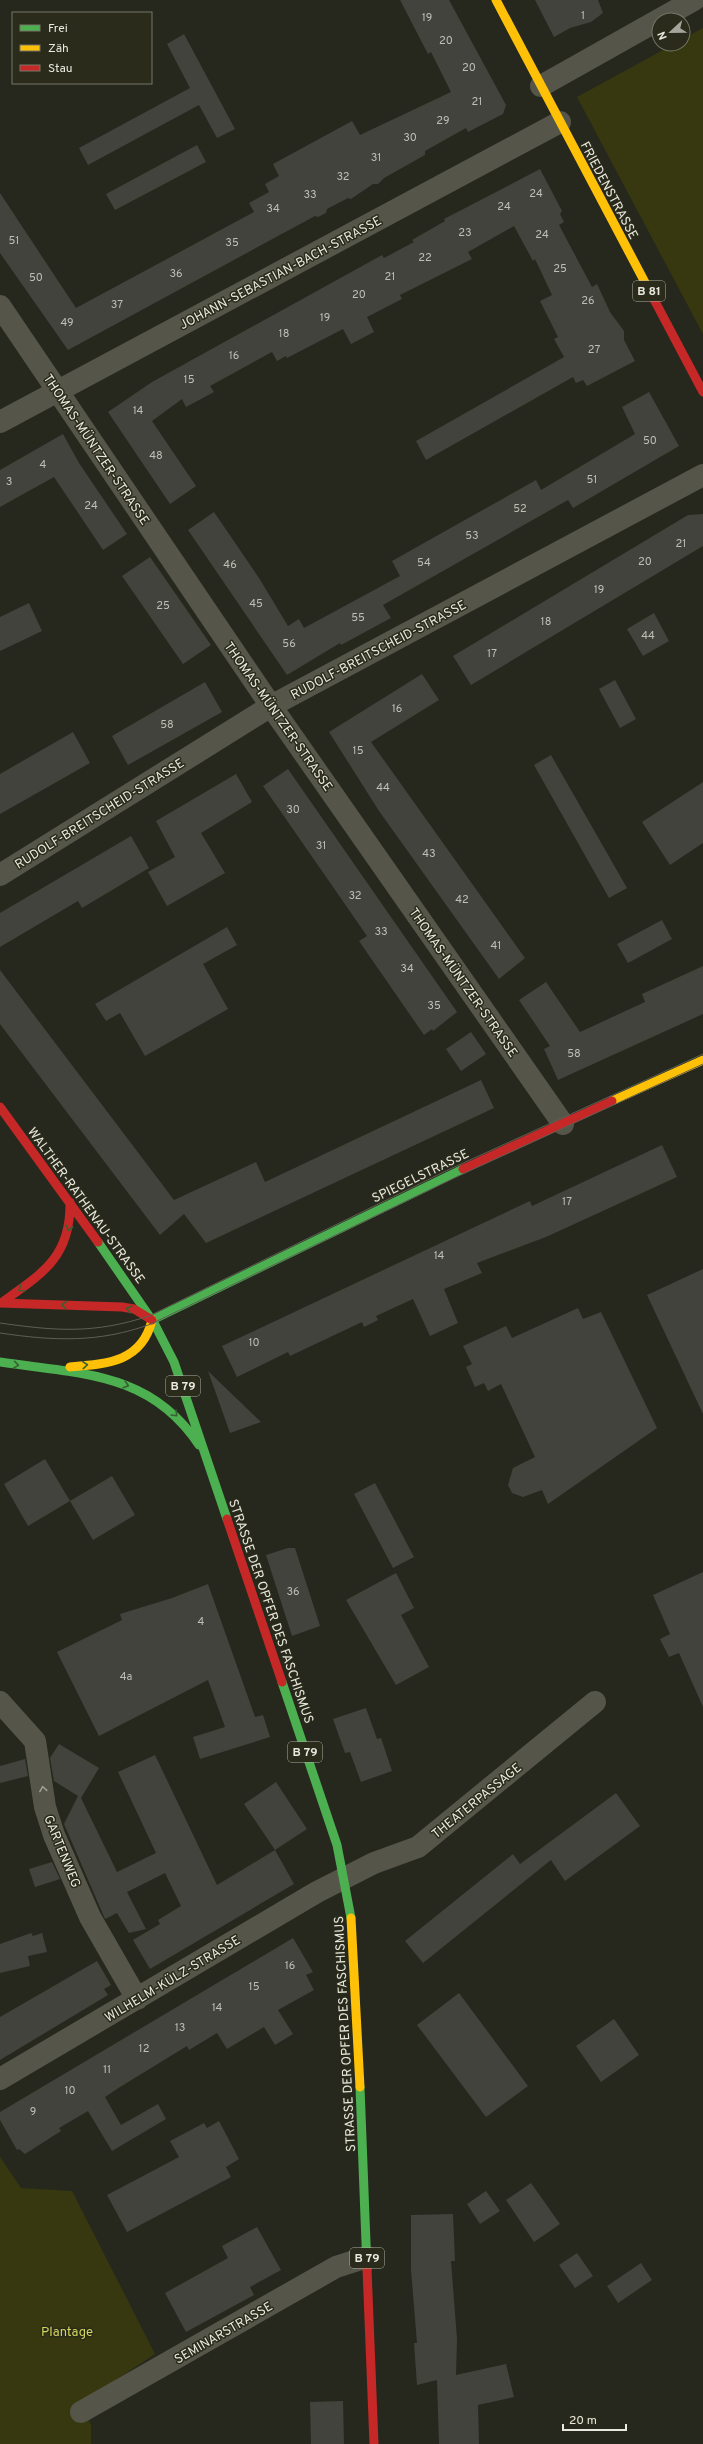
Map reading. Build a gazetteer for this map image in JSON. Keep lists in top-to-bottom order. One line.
{"streets":{"main road":["FRIEDENSTRASSE","B 81","SPIEGELSTRASSE","WALTHER-RATHENAU-STRASSE","B 79","STRASSE DER OPFER DES FASCHISMUS"],"street":["JOHANN-SEBASTIAN-BACH-STRASSE","THOMAS-MÜNTZER-STRASSE","RUDOLF-BREITSCHEID-STRASSE","THEATERPASSAGE","GARTENWEG","WILHELM-KÜLZ-STRASSE","SEMINARSTRASSE"]},"crossings":[["FRIEDENSTRASSE","JOHANN-SEBASTIAN-BACH-STRASSE"],["JOHANN-SEBASTIAN-BACH-STRASSE","THOMAS-MÜNTZER-STRASSE"],["THOMAS-MÜNTZER-STRASSE","RUDOLF-BREITSCHEID-STRASSE"],["THOMAS-MÜNTZER-STRASSE","SPIEGELSTRASSE"],["SPIEGELSTRASSE","WALTHER-RATHENAU-STRASSE"],["SPIEGELSTRASSE","STRASSE DER OPFER DES FASCHISMUS"],["WALTHER-RATHENAU-STRASSE","STRASSE DER OPFER DES FASCHISMUS"],["STRASSE DER OPFER DES FASCHISMUS","THEATERPASSAGE"],["STRASSE DER OPFER DES FASCHISMUS","WILHELM-KÜLZ-STRASSE"],["STRASSE DER OPFER DES FASCHISMUS","SEMINARSTRASSE"],["THEATERPASSAGE","WILHELM-KÜLZ-STRASSE"],["GARTENWEG","WILHELM-KÜLZ-STRASSE"]],"one_way":["GARTENWEG"],"parks":["Plantage"],"house_numbers":["1","19","20","20","21","29","30","31","32","24","33","24","34","23","24","51","35","22","25","36","21","50","20","26","37","19","49","18","27","16","15","14","50","48","4","51","3","24","52","53","21","20","54","46","19","45","25","55","18","44","56","17","16","58","15","44","30","31","43","32","42","33","41","34","35","58","17","14","10","36","4","4a","16","15","14","13","12","11","10","9"],"legend":["Frei","Zäh","Stau"],"scale_bar":"20 m","north":"left"}
